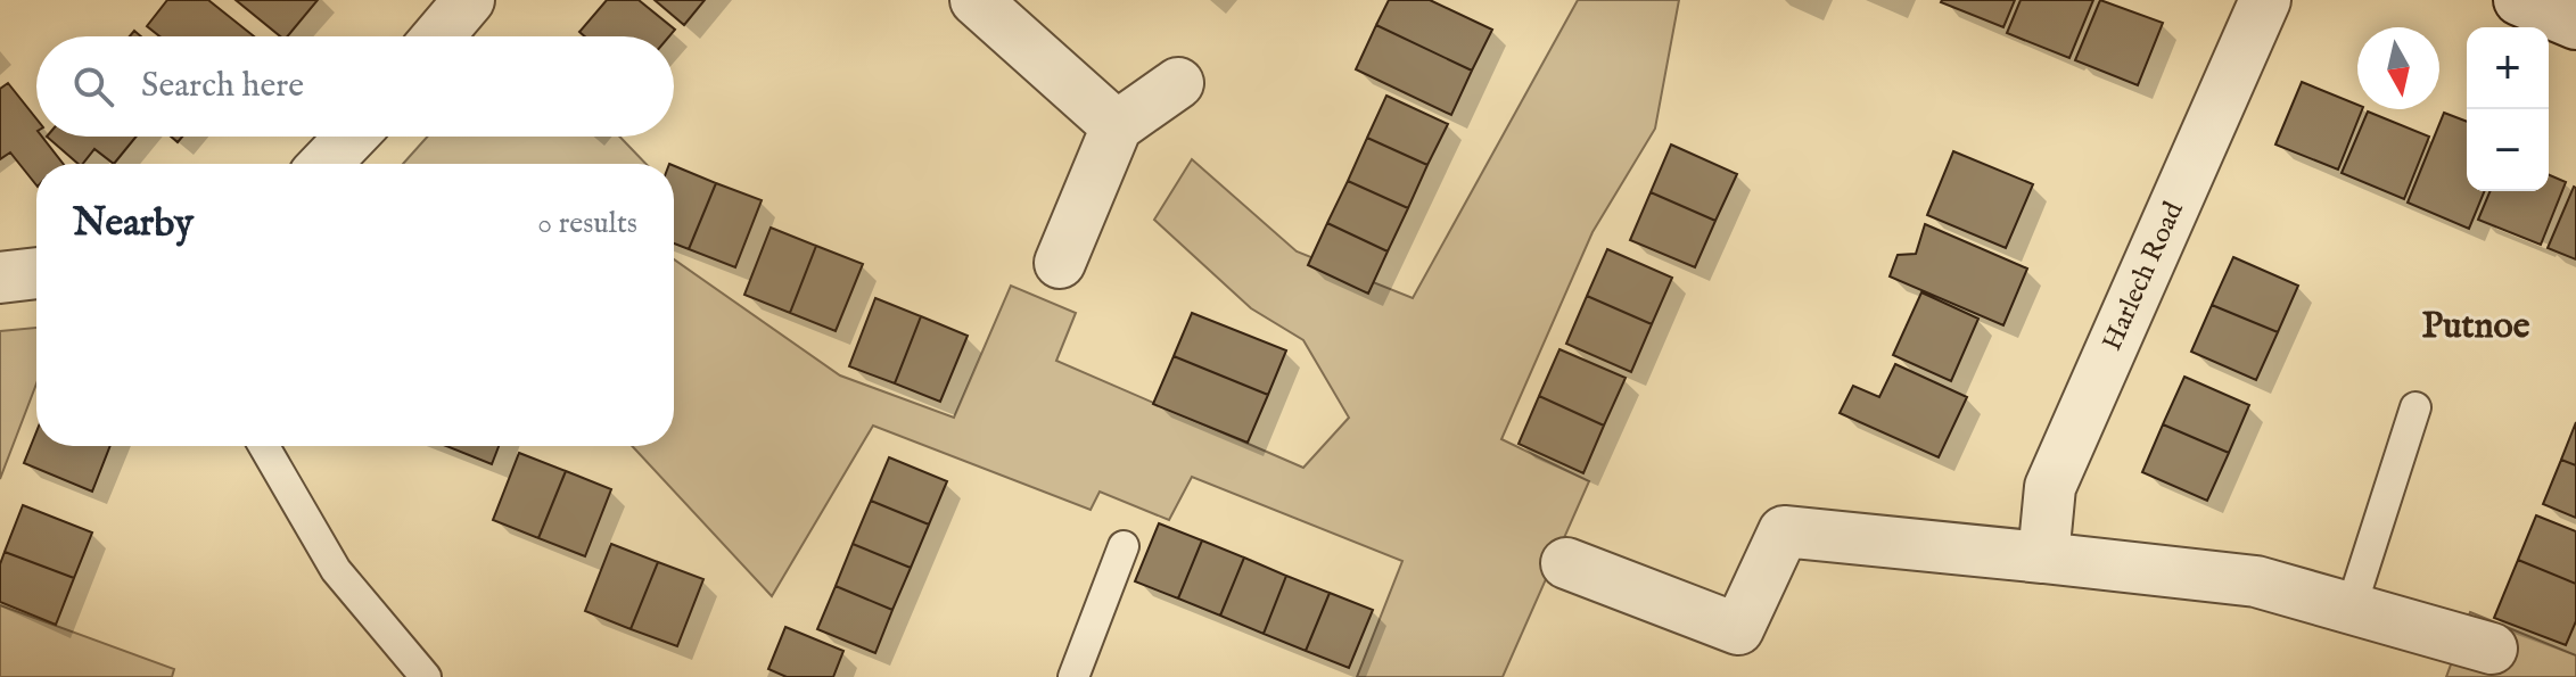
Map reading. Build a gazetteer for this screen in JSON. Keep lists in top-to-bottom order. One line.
{"streets":{"street":["Harlech Road"]},"districts":["Putnoe"],"north":"bottom","page":{"map_buttons":["+","−"],"search":"Search here","heading":["Nearby","0 results"]}}
